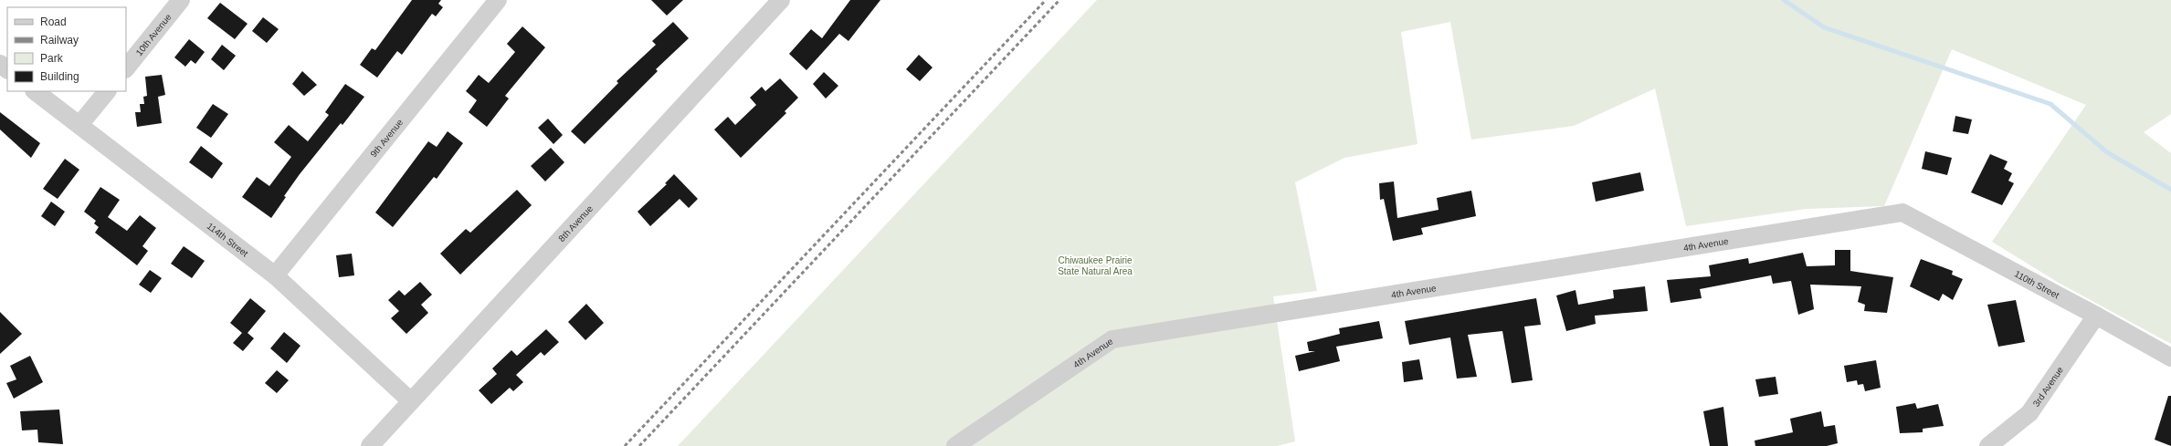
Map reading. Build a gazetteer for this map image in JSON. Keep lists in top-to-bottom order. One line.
{"streets":{"street":["10th Avenue","9th Avenue","8th Avenue","114th Street","4th Avenue","110th Street","3rd Avenue"]},"crossings":[["9th Avenue","114th Street"],["8th Avenue","114th Street"],["4th Avenue","110th Street"],["110th Street","3rd Avenue"]],"parks":["Chiwaukee Prairie State Natural Area"],"legend":["Road","Railway","Park","Building"]}
